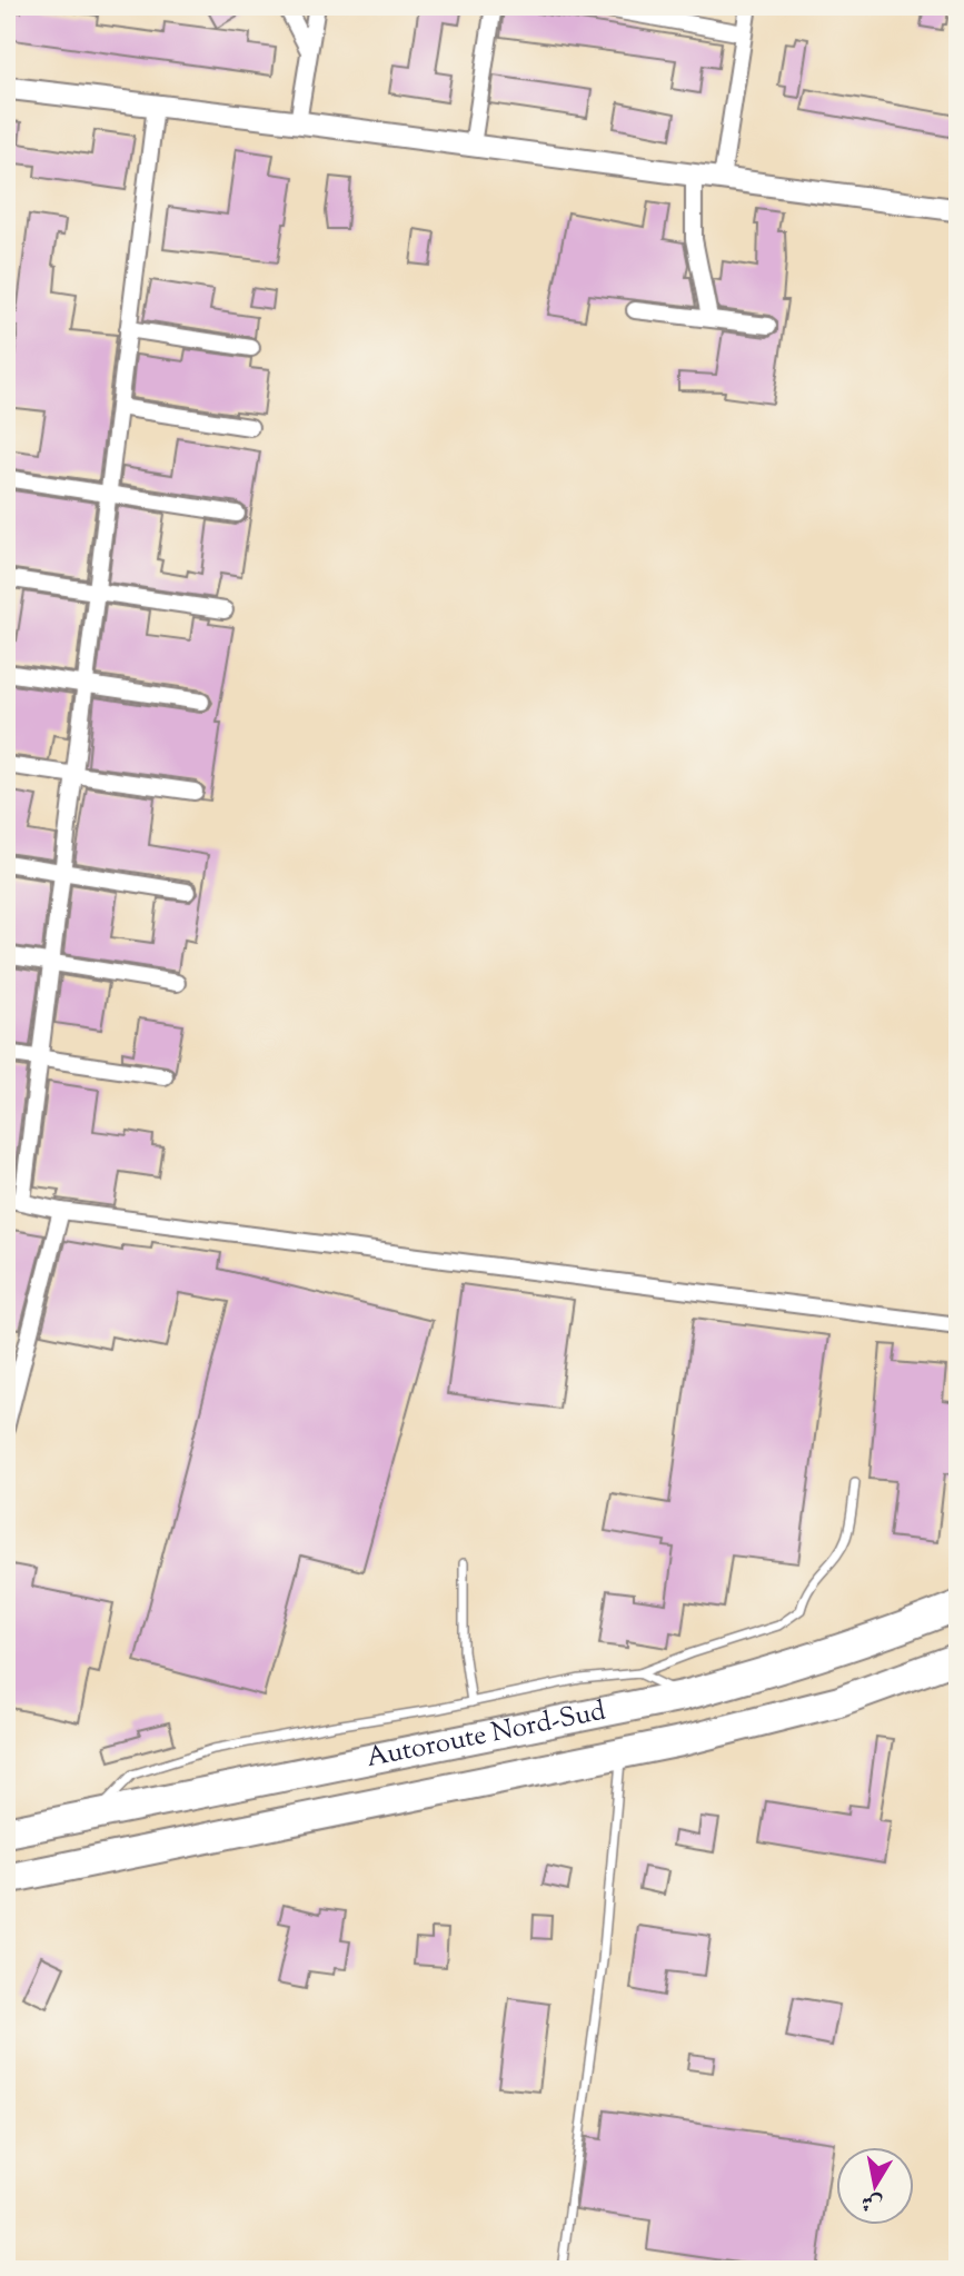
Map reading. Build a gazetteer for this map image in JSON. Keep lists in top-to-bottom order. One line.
{"streets":{"highway":["Autoroute Nord-Sud"]},"north":"bottom"}
